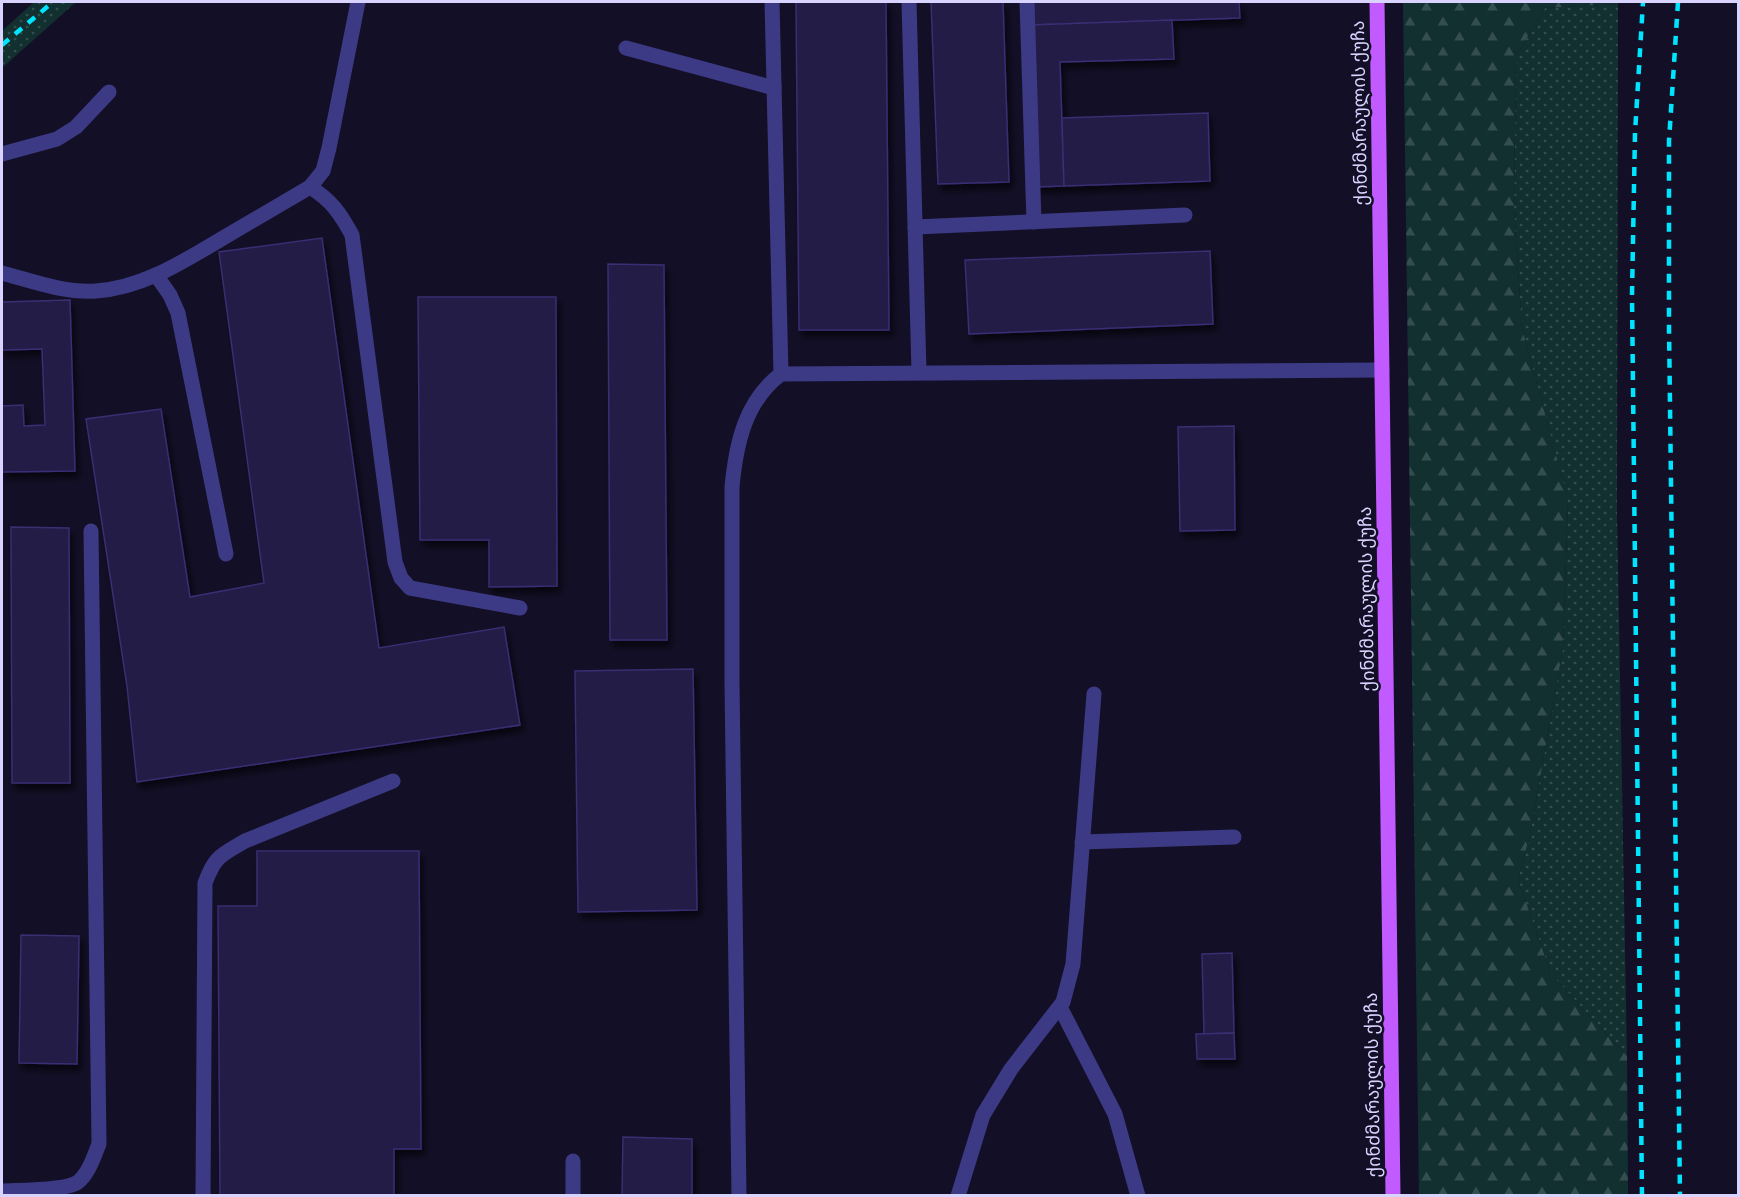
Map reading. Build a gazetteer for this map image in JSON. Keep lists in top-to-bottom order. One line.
{"streets":{"main road":["ქინძმარაულის ქუჩა"]}}
